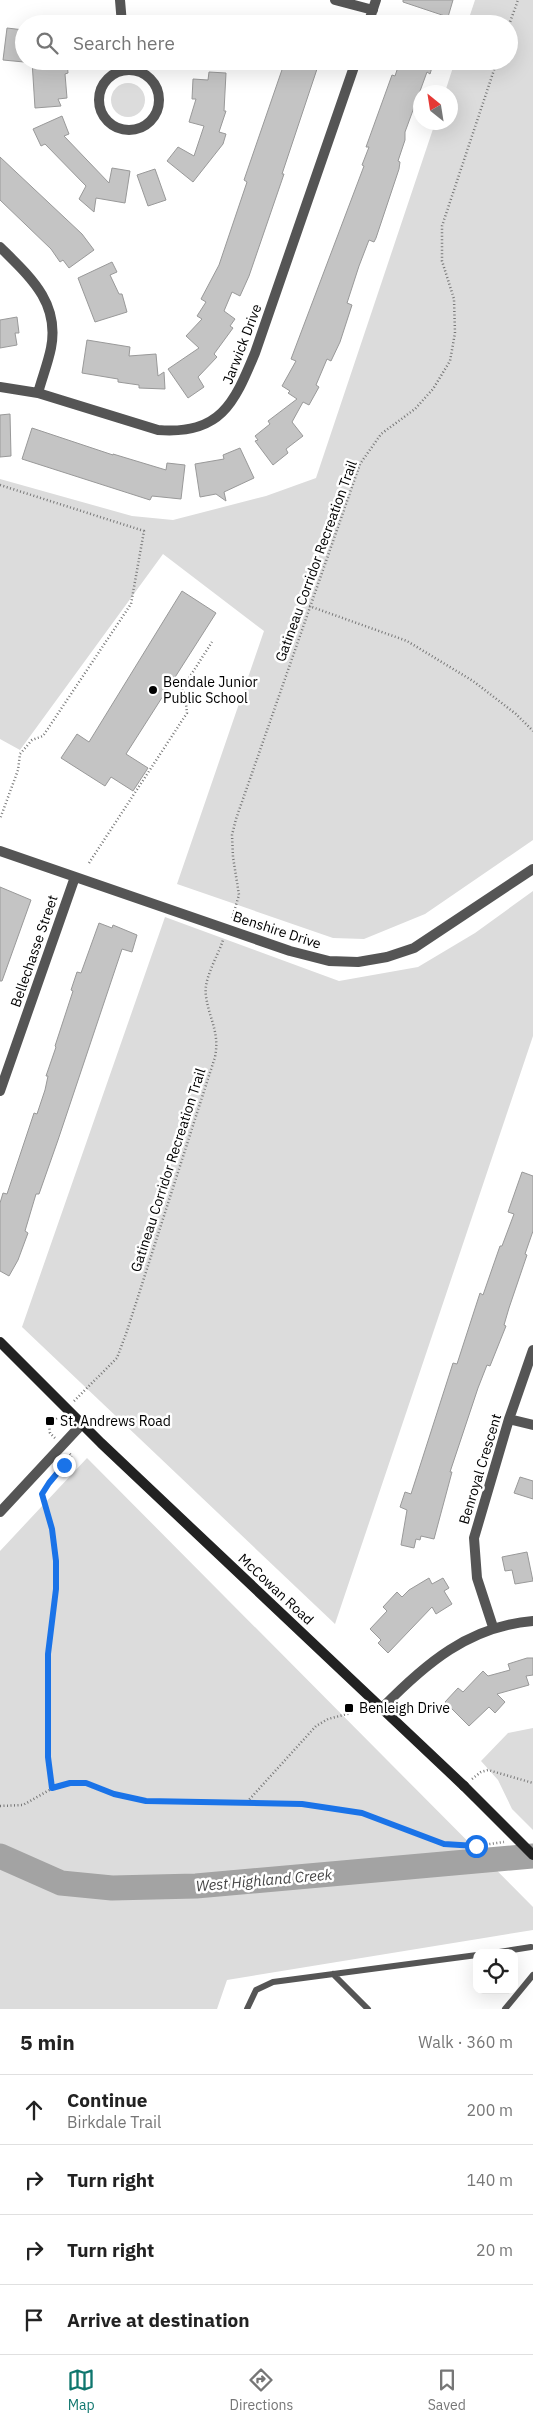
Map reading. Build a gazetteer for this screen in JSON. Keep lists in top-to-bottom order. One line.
{"streets":{"main road":["McCowan Road"],"street":["Jarwick Drive","Benshire Drive","Bellechasse Street","Benroyal Crescent"],"path":["Gatineau Corridor Recreation Trail"]},"crossings":[["Benshire Drive","Bellechasse Street"]],"water":["West Highland Creek"],"places":{"other":["Bendale Junior Public School"],"transit":["St. Andrews Road","Benleigh Drive"]},"north":"top left","page":{"search":"Search here","heading":["5 min","Walk · 360 m"],"list":[["Continue","Birkdale Trail","200 m"],["Turn right","140 m"],["Turn right","20 m"],"Arrive at destination"],"nav":["Map","Directions","Saved"]}}
